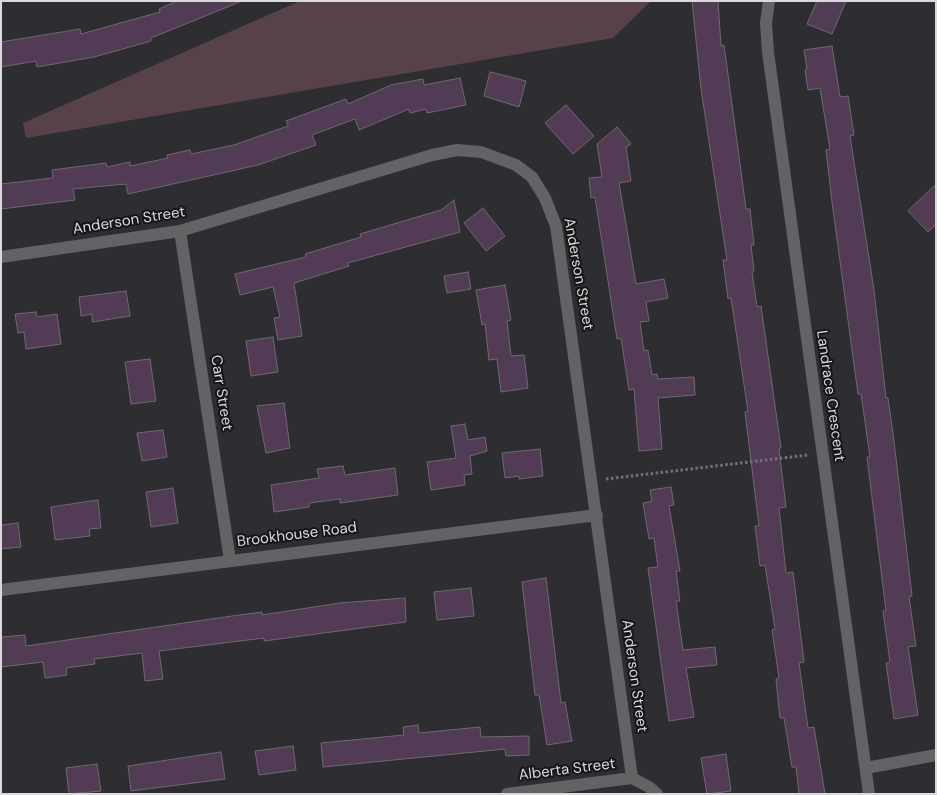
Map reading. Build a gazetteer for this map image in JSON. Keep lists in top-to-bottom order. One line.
{"streets":{"street":["Anderson Street","Carr Street","Landrace Crescent","Brookhouse Road","Alberta Street"]},"crossings":[["Anderson Street","Carr Street"],["Anderson Street","Brookhouse Road"],["Anderson Street","Alberta Street"],["Carr Street","Brookhouse Road"]]}
